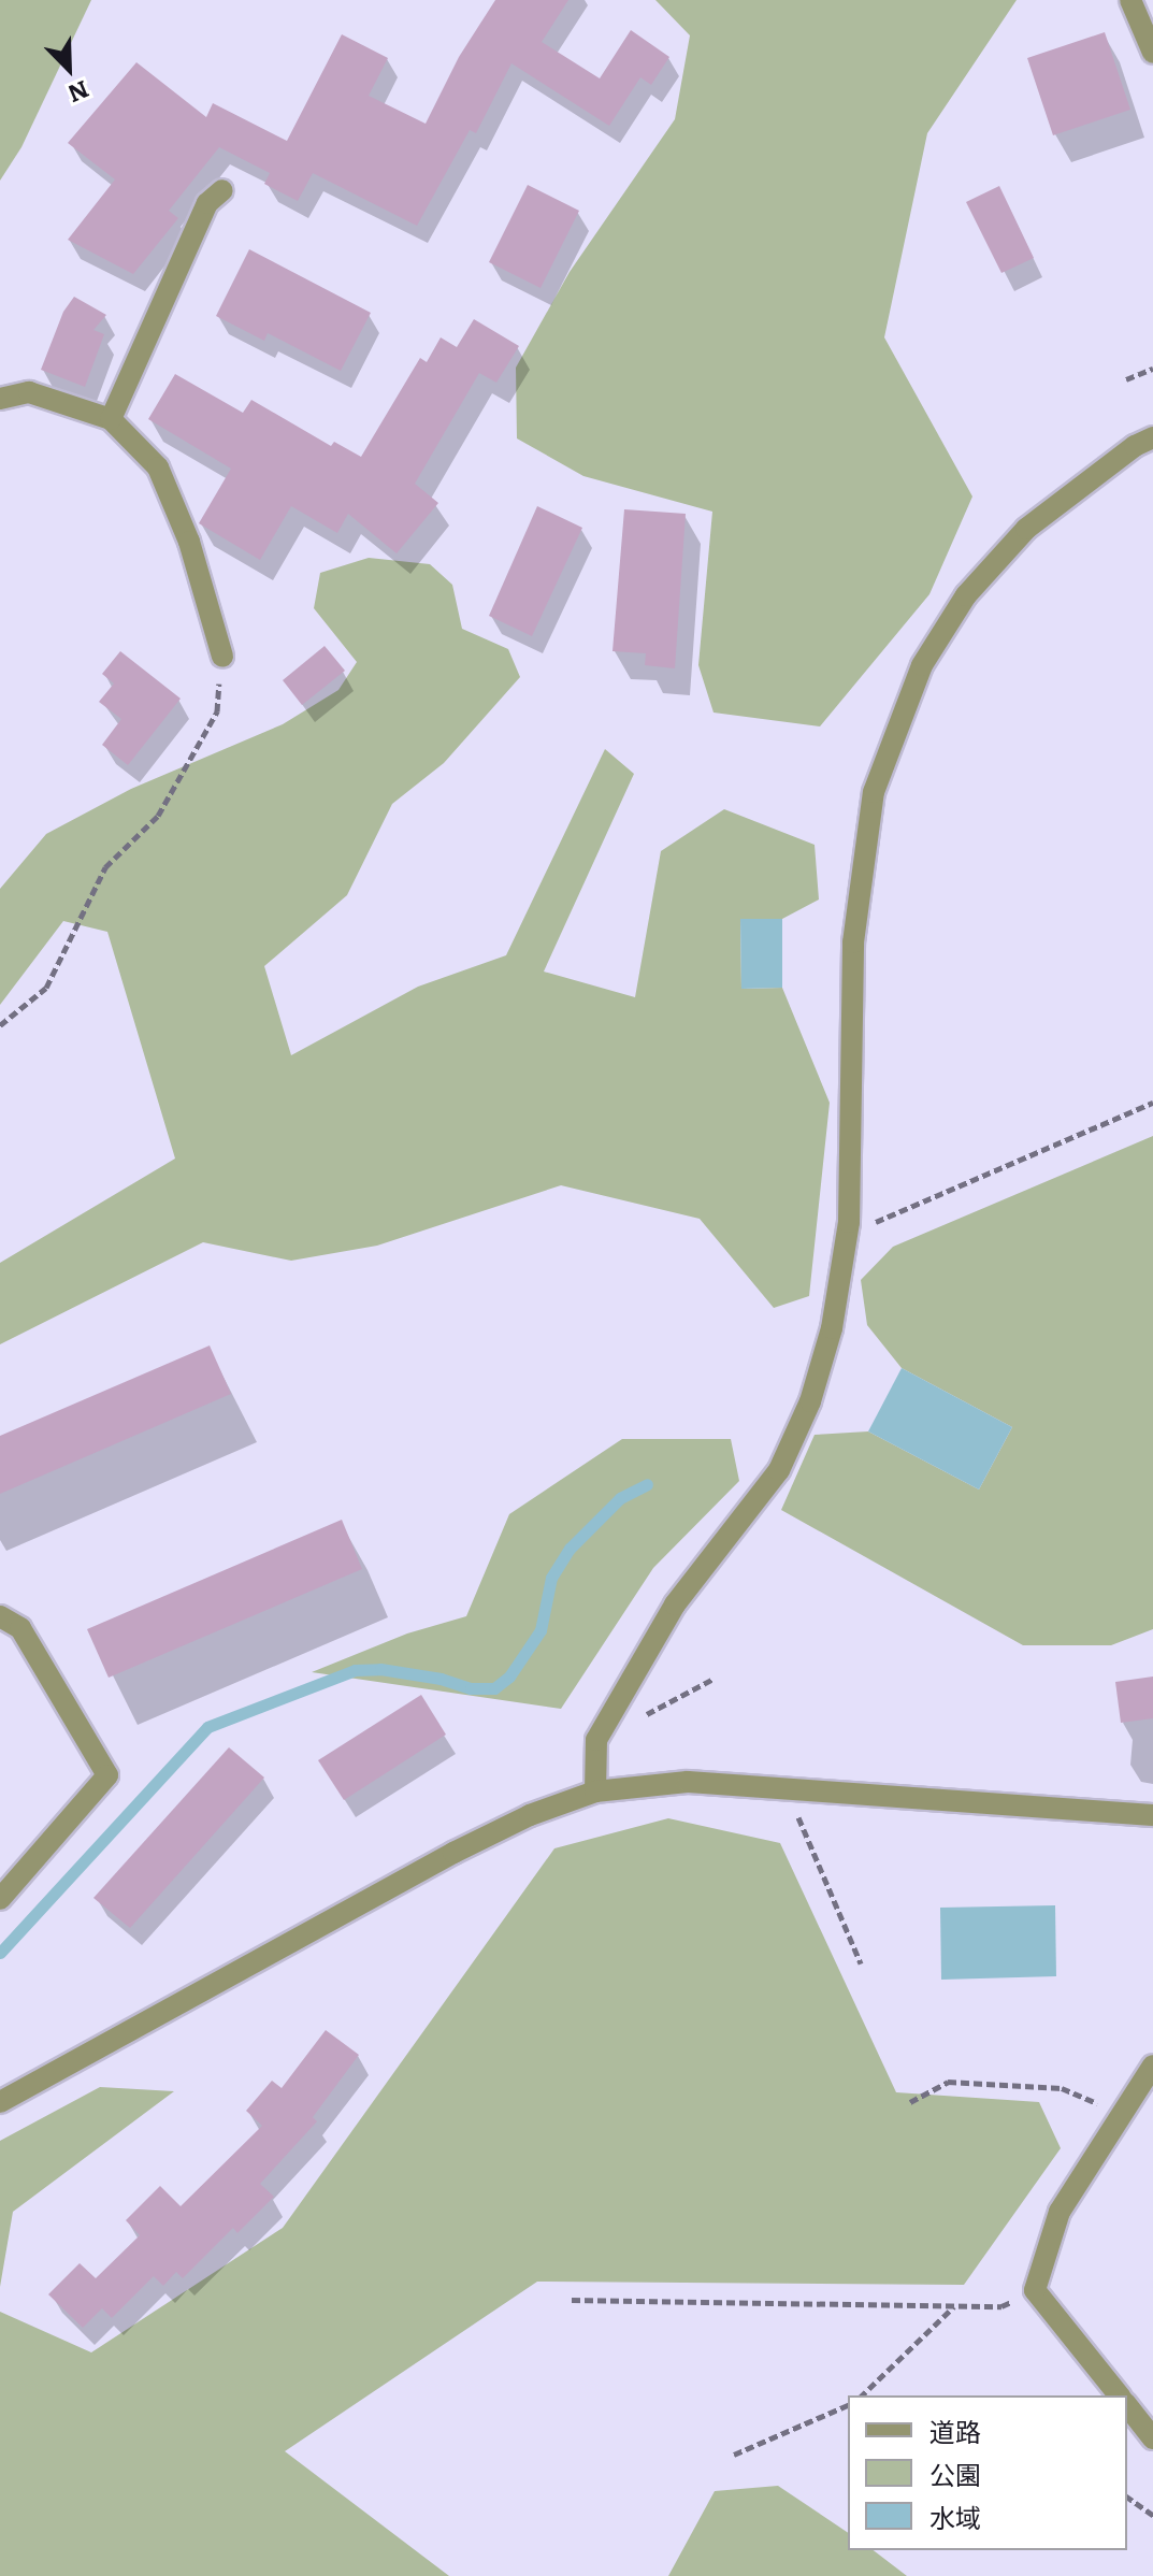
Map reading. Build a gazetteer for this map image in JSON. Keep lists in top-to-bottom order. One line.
{"legend":["道路","公園","水域"],"north":"bottom right"}
